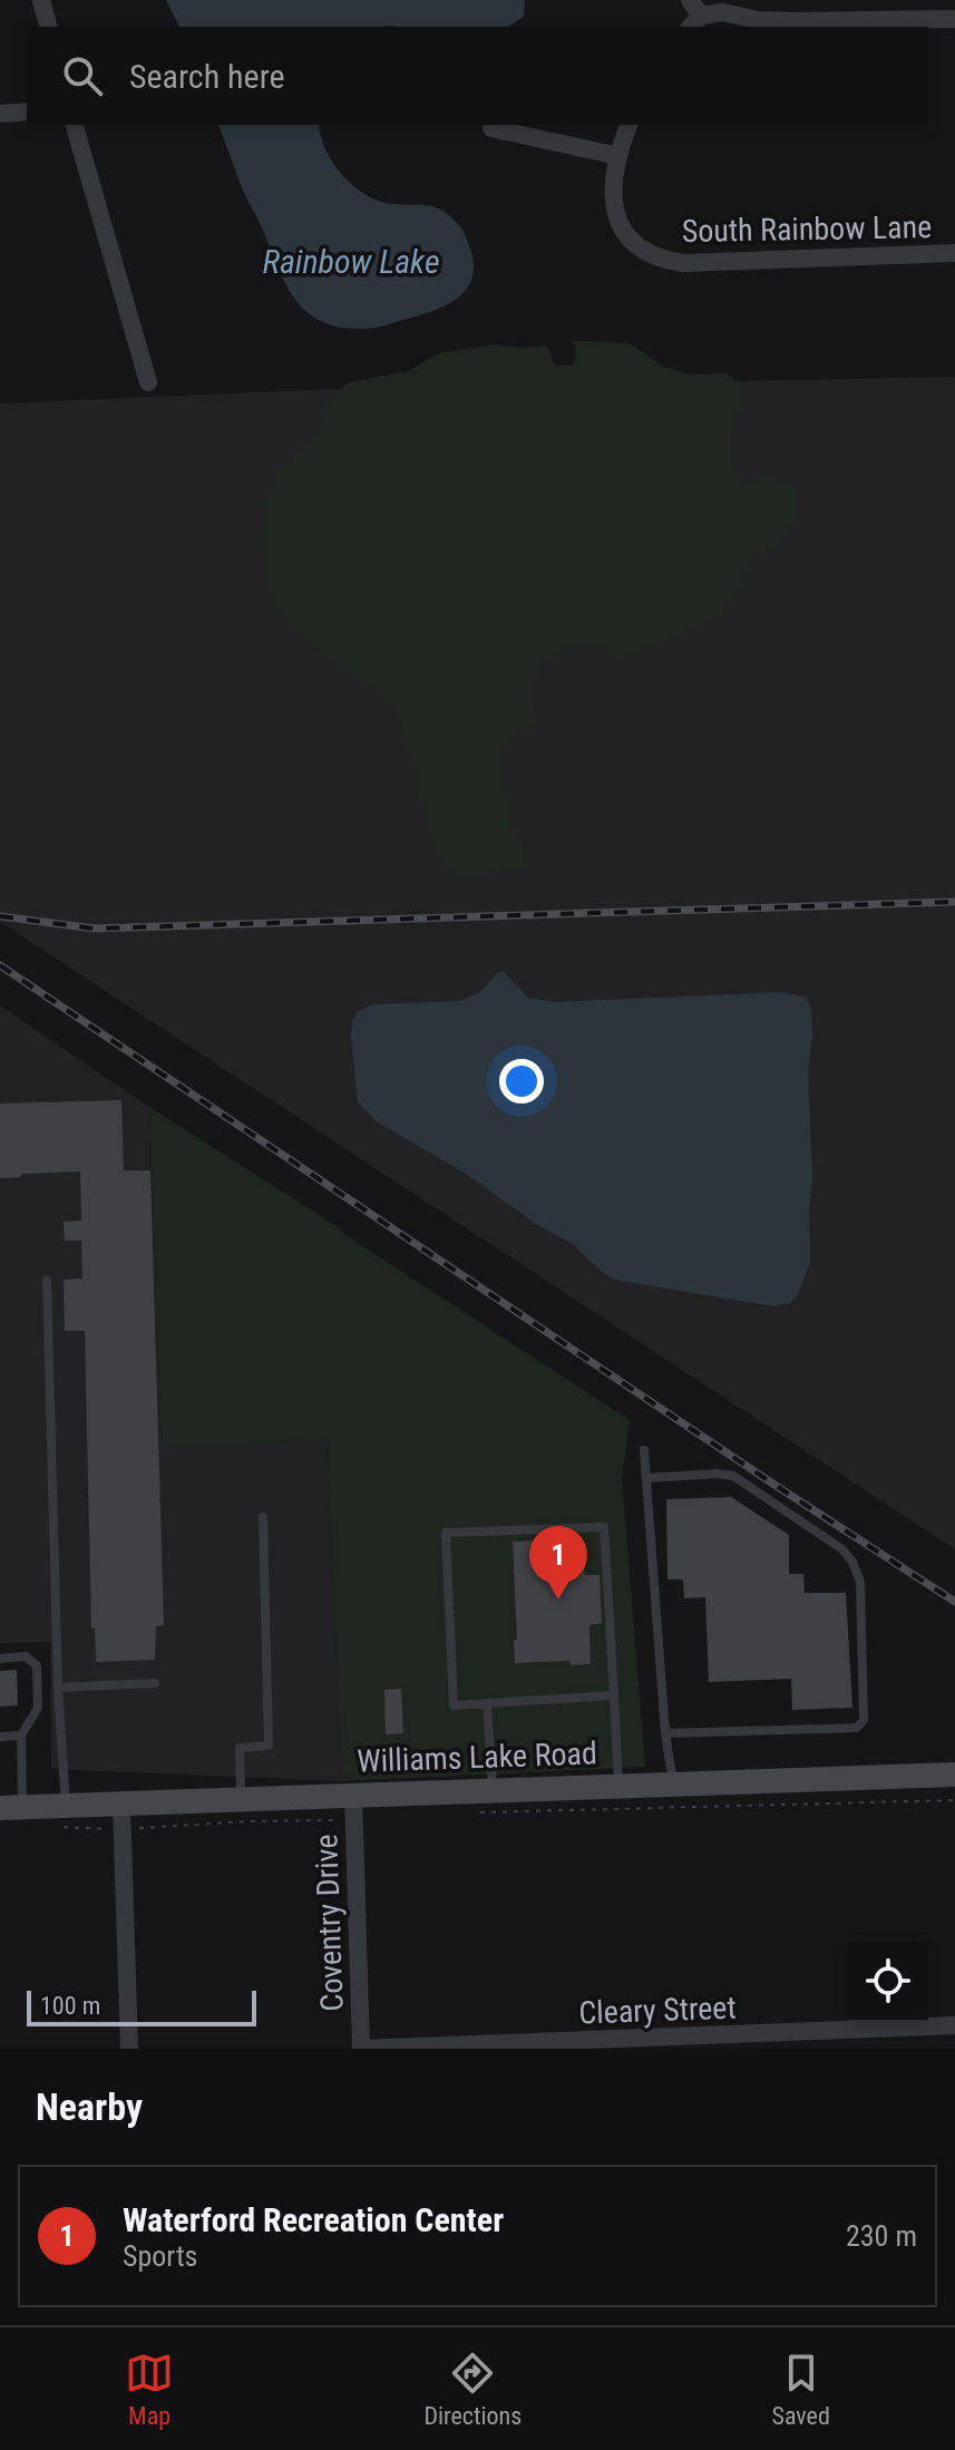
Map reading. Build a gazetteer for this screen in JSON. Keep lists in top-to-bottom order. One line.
{"streets":{"main road":["Williams Lake Road"],"street":["South Rainbow Lane","Coventry Drive","Cleary Street"]},"crossings":[["Williams Lake Road","Coventry Drive"],["Coventry Drive","Cleary Street"]],"water":["Rainbow Lake"],"scale_bar":"100 m","page":{"search":"Search here","pins":"1","scale":"100 m","heading":"Nearby","list":[{"mark":"1","name":"Waterford Recreation Center","note":"Sports","value":"230 m"}],"nav":["Map","Directions","Saved"]}}
